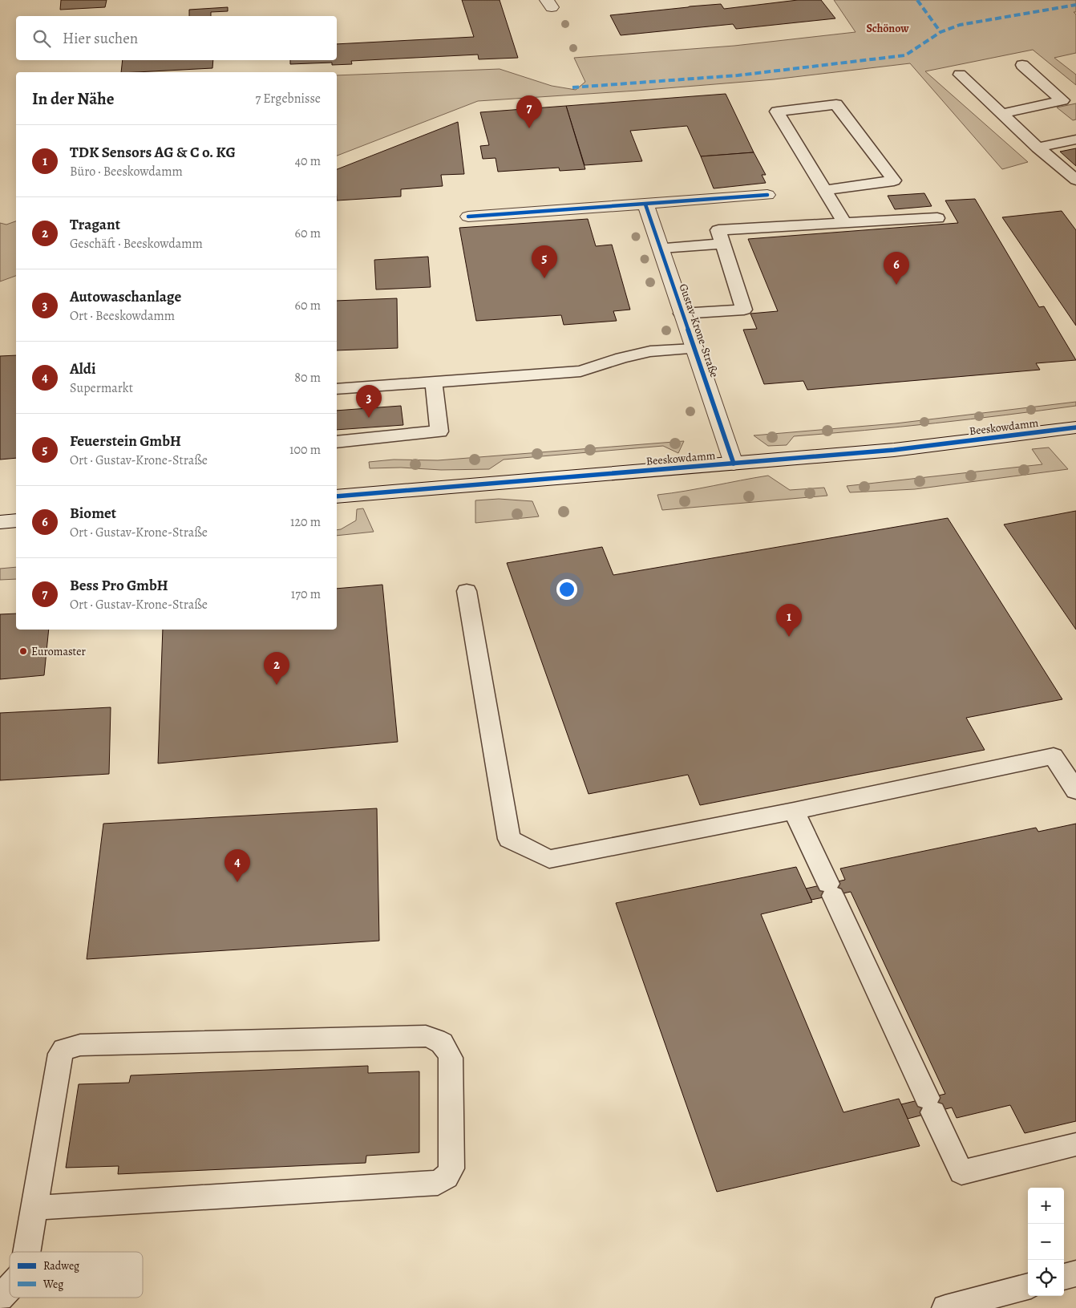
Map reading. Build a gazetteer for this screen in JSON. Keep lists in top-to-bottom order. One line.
{"streets":{"street":["Gustav-Krone-Straße","Beeskowdamm"]},"crossings":[["Gustav-Krone-Straße","Beeskowdamm"]],"districts":["Schönow"],"places":["Euromaster"],"legend":["Radweg","Weg"],"page":{"search":"Hier suchen","heading":["In der Nähe","7 Ergebnisse"],"pins":["7","5","6","3","1","2","4"],"list":[{"mark":"1","name":"TDK Sensors AG & C o. KG","note":"Büro · Beeskowdamm","value":"40 m"},{"mark":"2","name":"Tragant","note":"Geschäft · Beeskowdamm","value":"60 m"},{"mark":"3","name":"Autowaschanlage","note":"Ort · Beeskowdamm","value":"60 m"},{"mark":"4","name":"Aldi","note":"Supermarkt","value":"80 m"},{"mark":"5","name":"Feuerstein GmbH","note":"Ort · Gustav-Krone-Straße","value":"100 m"},{"mark":"6","name":"Biomet","note":"Ort · Gustav-Krone-Straße","value":"120 m"},{"mark":"7","name":"Bess Pro GmbH","note":"Ort · Gustav-Krone-Straße","value":"170 m"}],"map_buttons":["+","−"]}}
